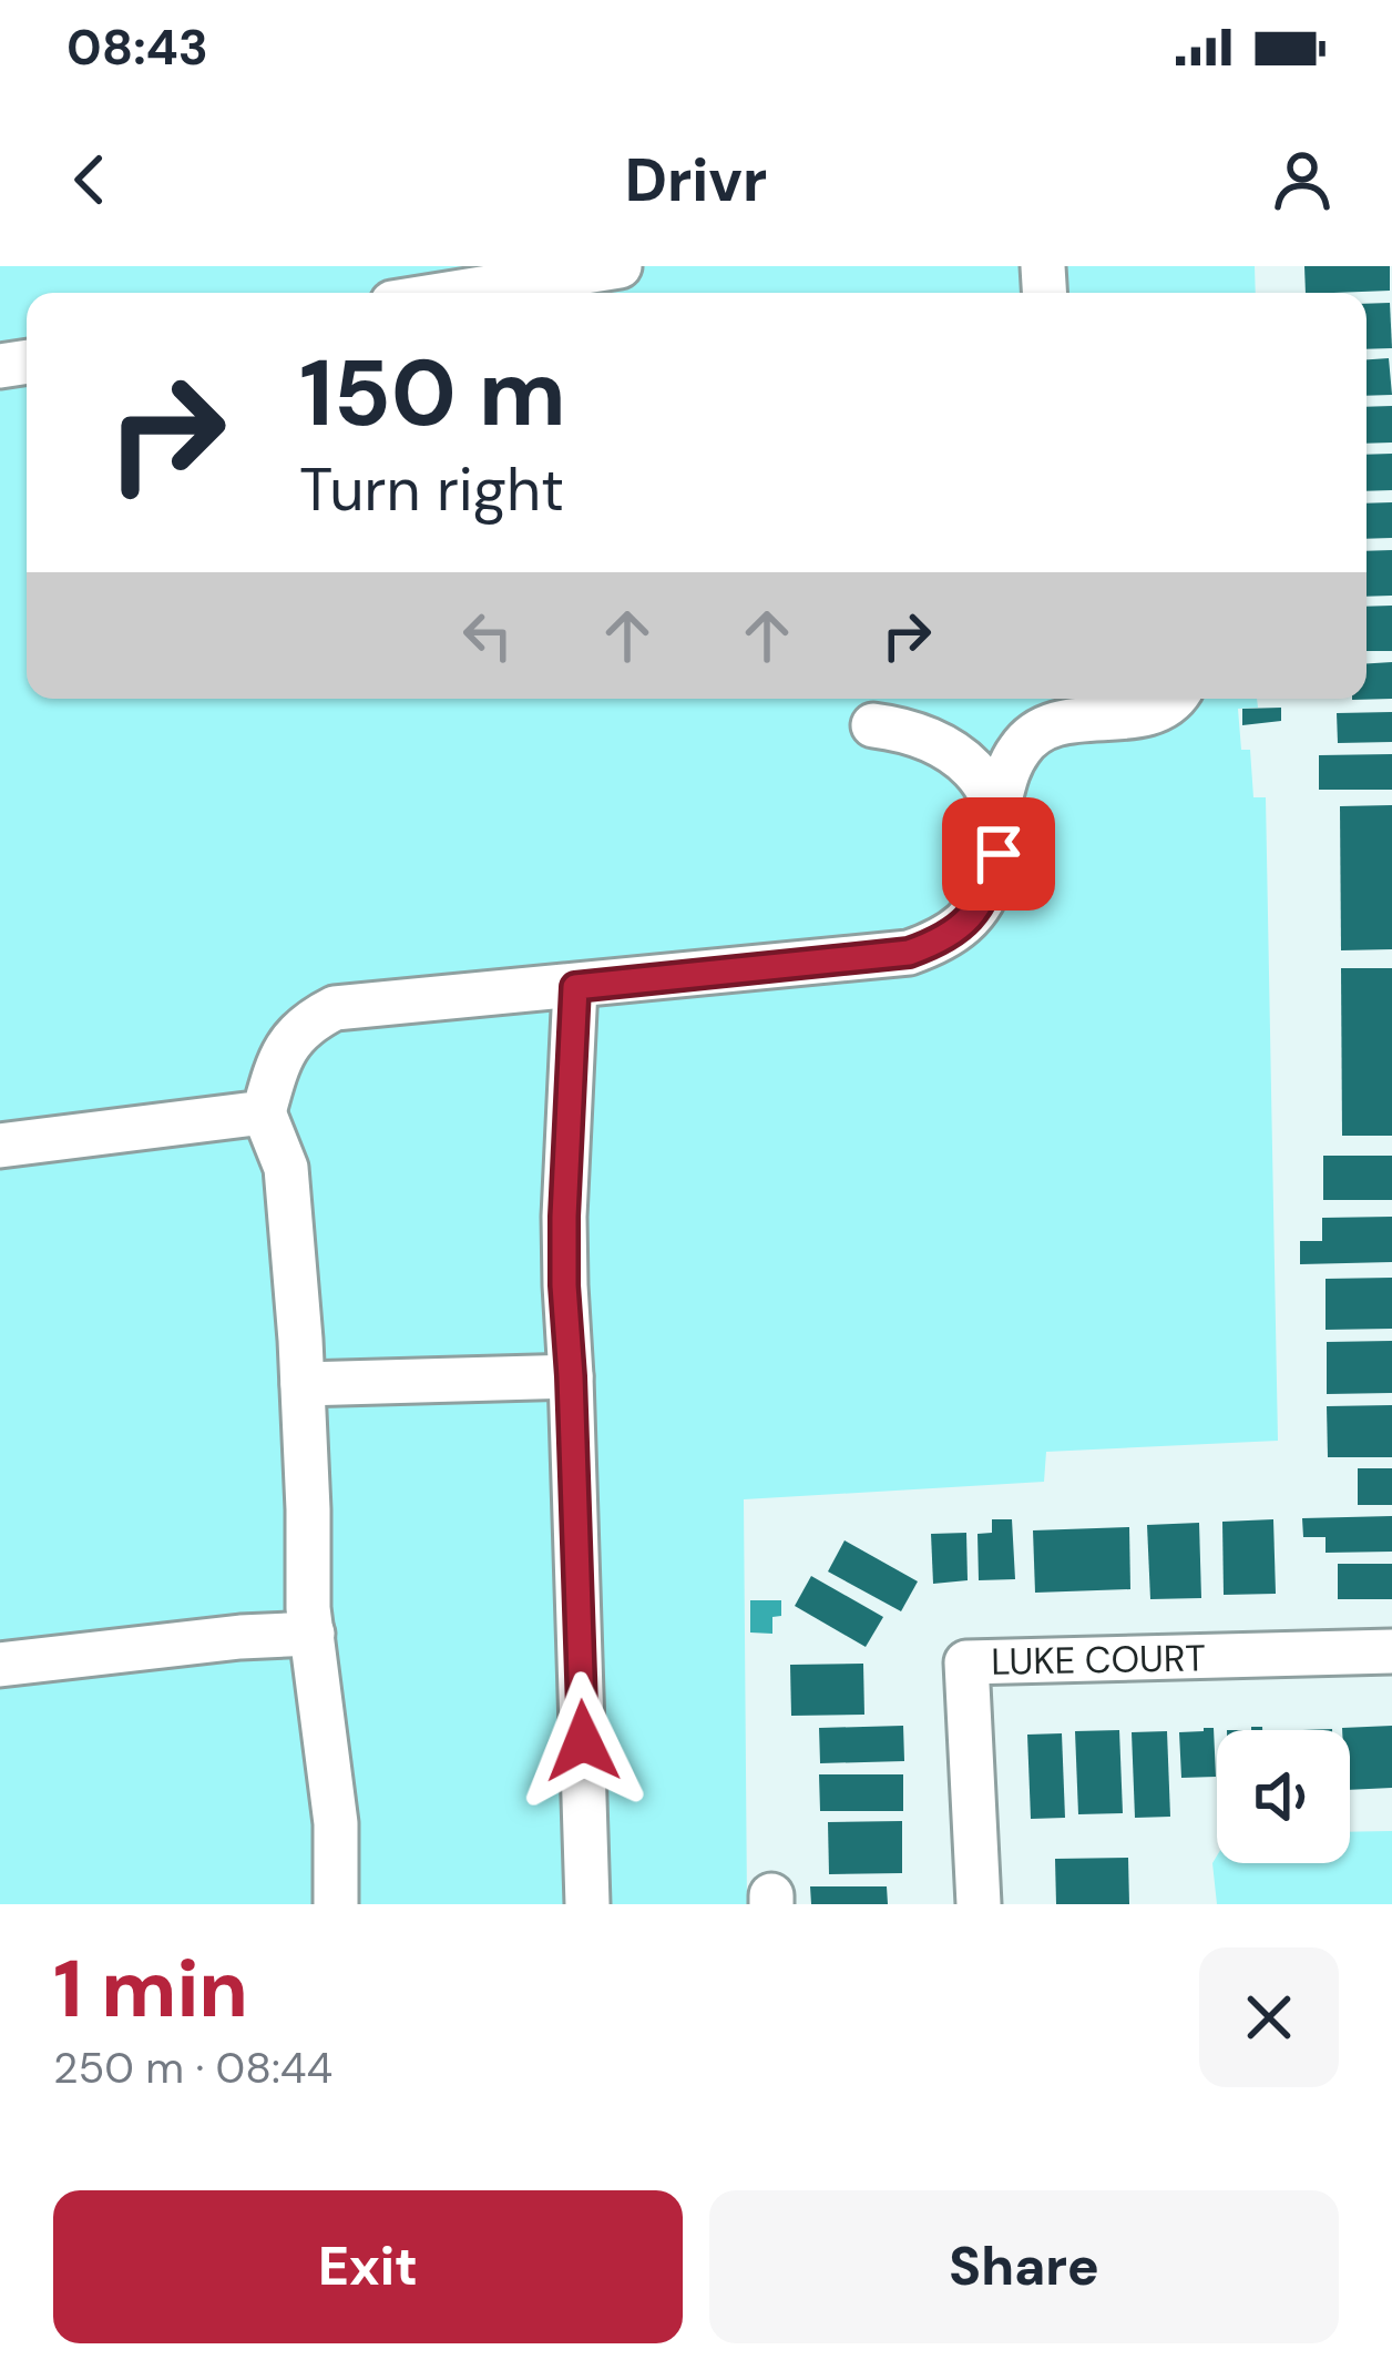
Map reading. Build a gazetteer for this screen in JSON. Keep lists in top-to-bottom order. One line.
{"streets":{"street":["LUKE COURT"]},"page":{"status":"08:43","header":"Drivr","turn":["150 m","Turn right"],"heading":["1 min","250 m · 08:44"],"buttons":["Exit","Share"]}}
